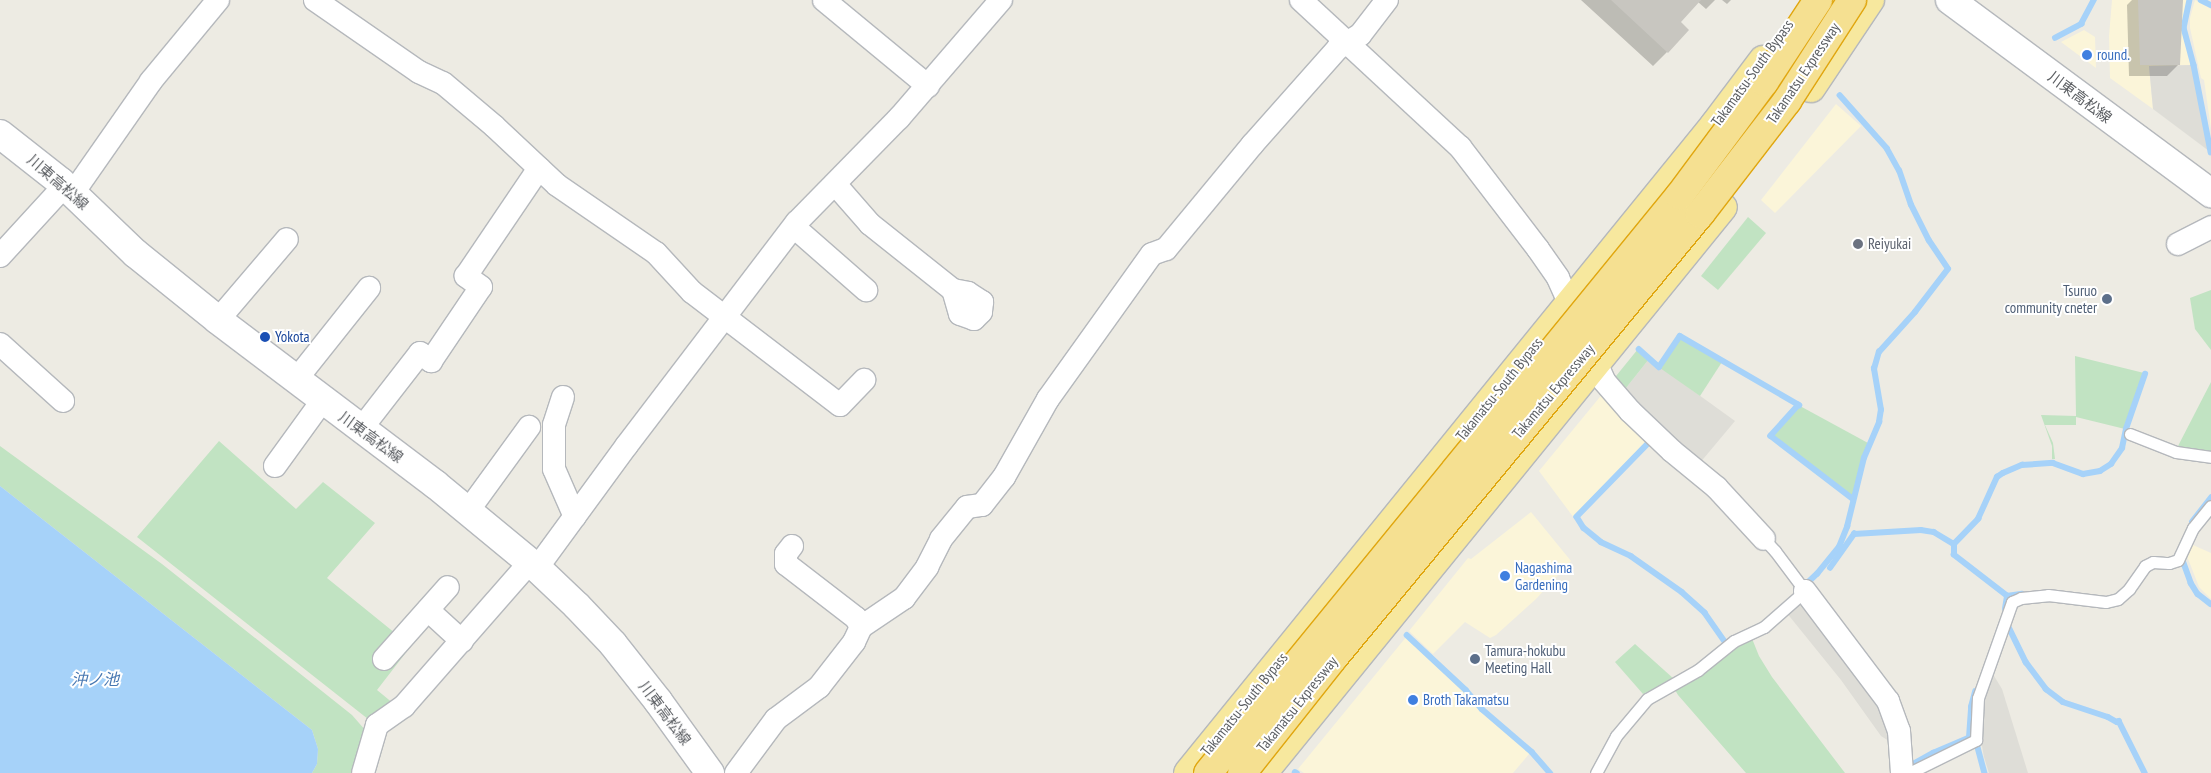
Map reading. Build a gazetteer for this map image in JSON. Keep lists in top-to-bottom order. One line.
{"streets":{"highway":["Takamatsu-South Bypass","Takamatsu Expressway"],"main road":["川東高松線"]},"water":["沖ノ池"],"places":["round.","Reiyukai","Tsuruo community cneter","Yokota","Nagashima Gardening","Tamura-hokubu Meeting Hall","Broth Takamatsu"]}
